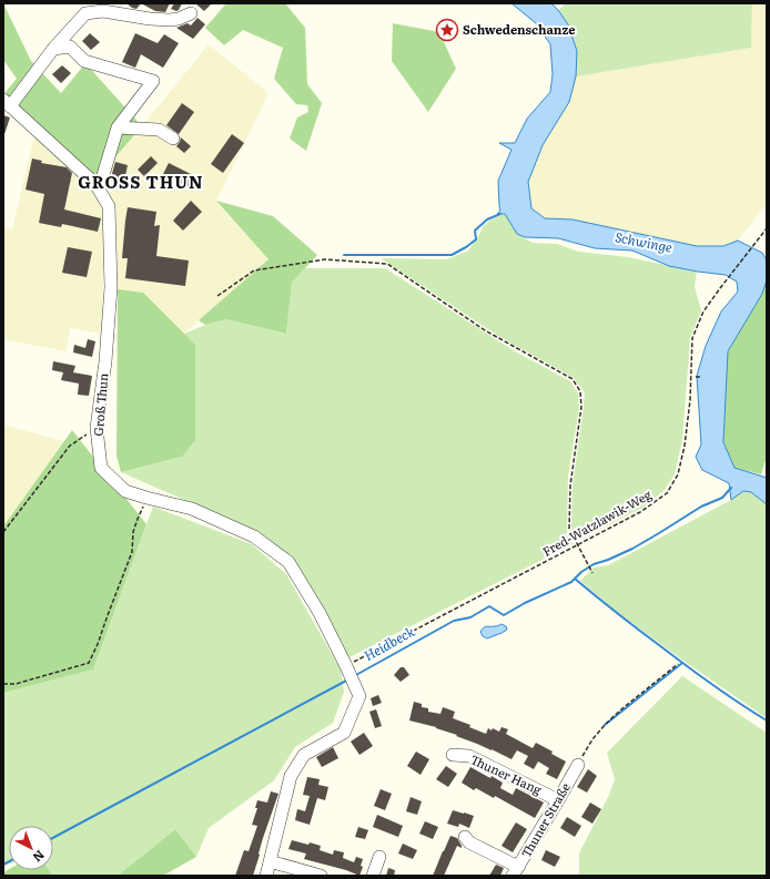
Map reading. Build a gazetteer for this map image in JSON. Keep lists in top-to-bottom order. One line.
{"streets":{"street":["Groß Thun","Thuner Hang","Thuner Straße"],"path":["Fred-Watzlawik-Weg"]},"crossings":[["Groß Thun","Fred-Watzlawik-Weg"],["Thuner Hang","Thuner Straße"]],"districts":["GROSS THUN"],"water":["Schwinge","Heidbeck"],"places":{"place":["Schwedenschanze"]},"north":"bottom right"}
